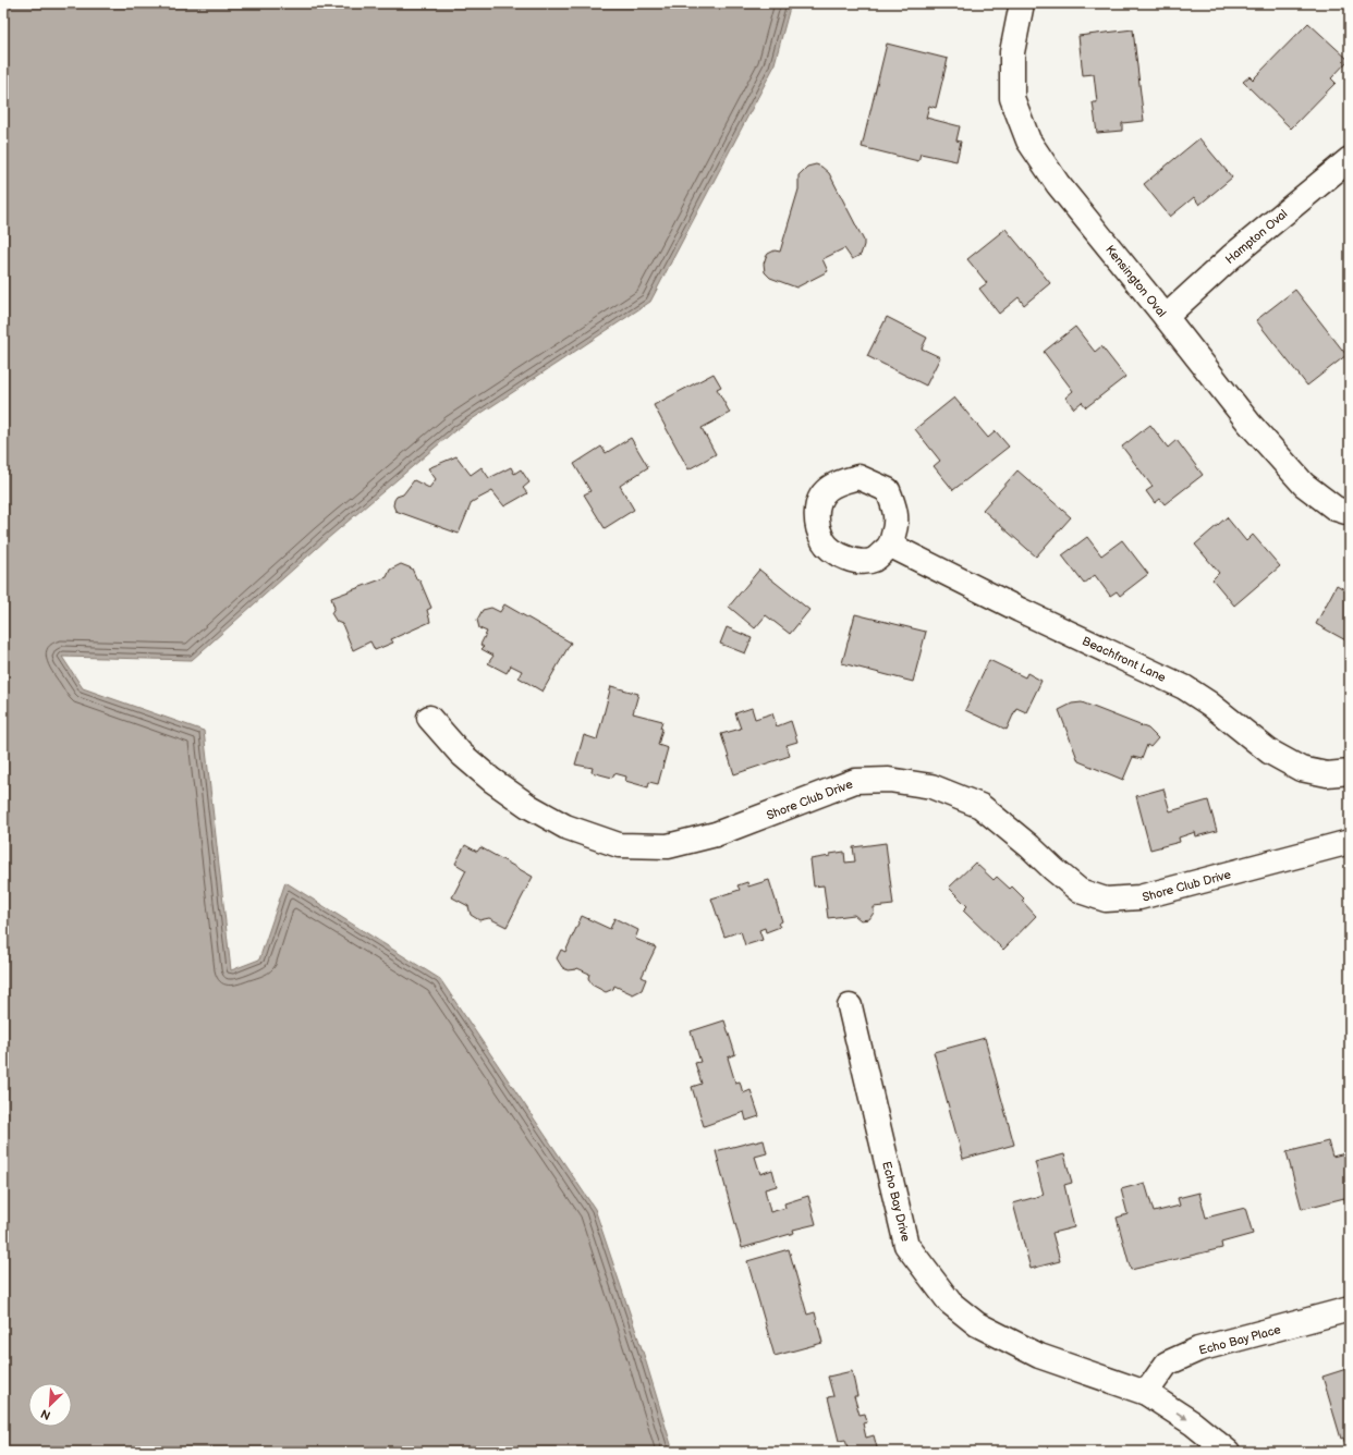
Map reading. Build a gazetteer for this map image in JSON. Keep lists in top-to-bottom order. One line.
{"streets":{"street":["Hampton Oval","Kensington Oval","Beachfront Lane","Shore Club Drive","Echo Bay Drive","Echo Bay Place"]},"crossings":[["Hampton Oval","Kensington Oval"],["Echo Bay Drive","Echo Bay Place"]],"north":"bottom left"}
